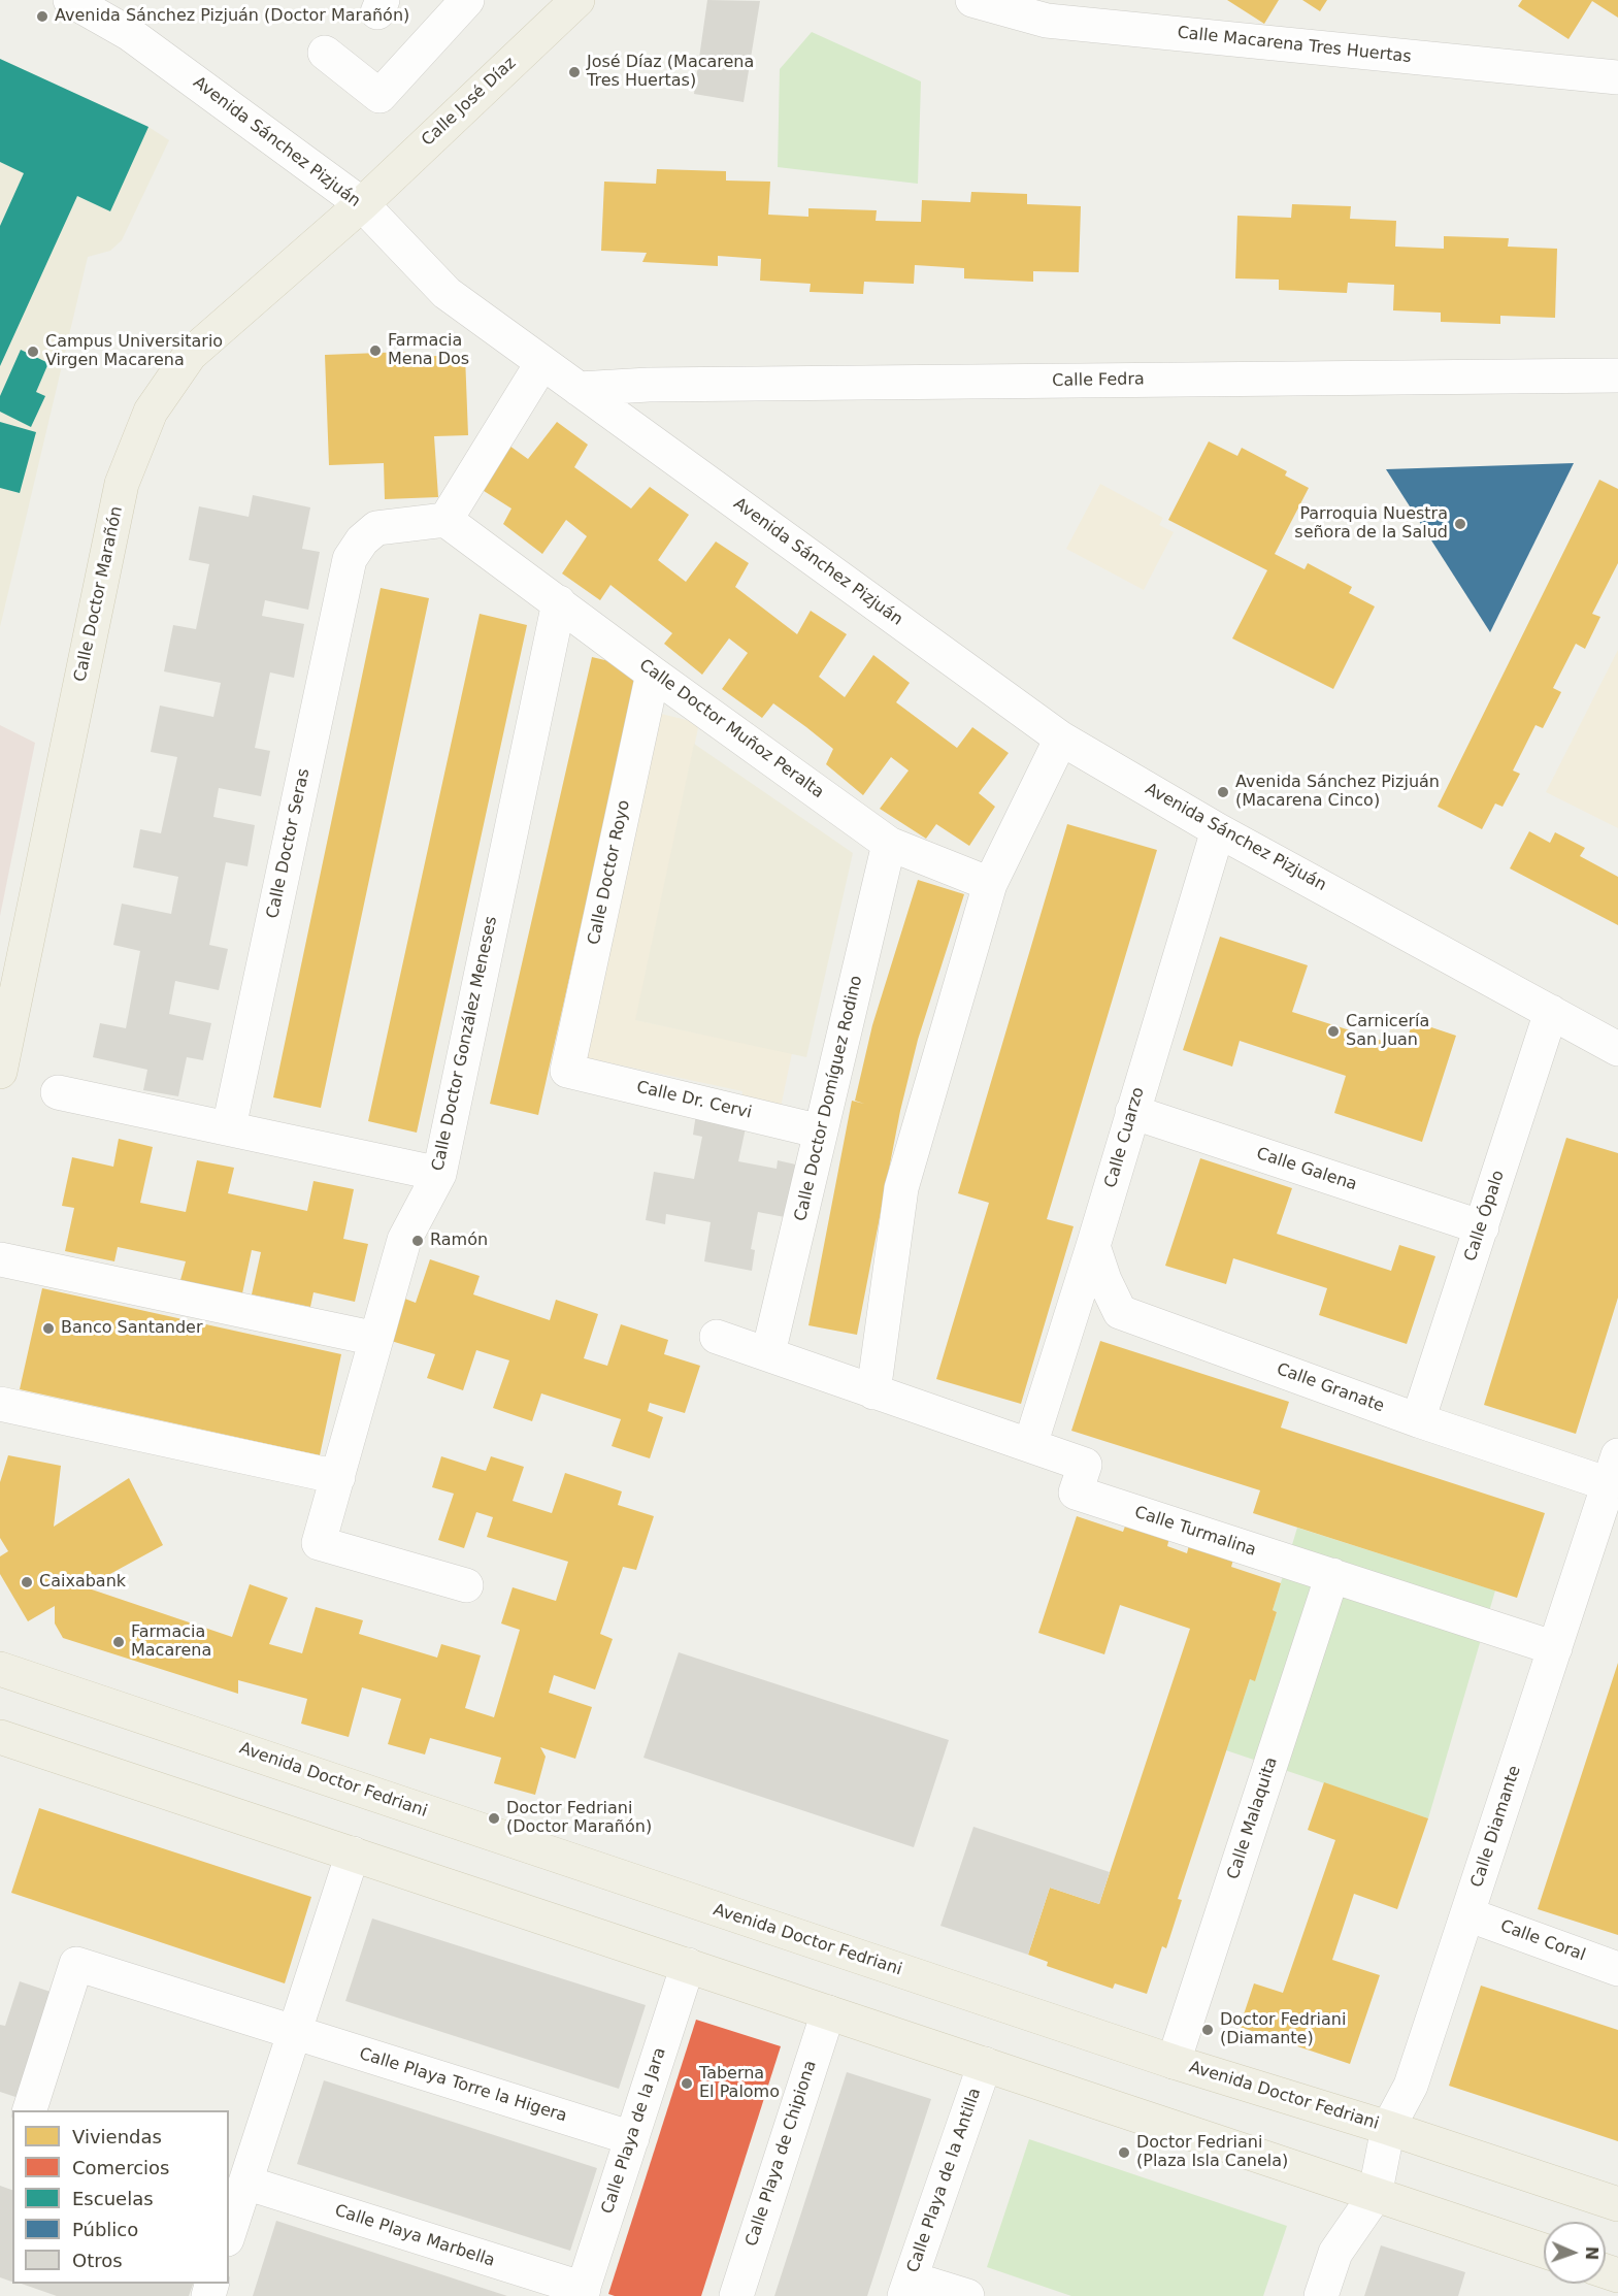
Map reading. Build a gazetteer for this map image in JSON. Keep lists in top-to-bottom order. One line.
{"streets":{"main road":["Calle José Díaz","Calle Doctor Marañón","Avenida Doctor Fedriani"],"street":["Calle Macarena Tres Huertas","Avenida Sánchez Pizjuán","Calle Fedra","Calle Doctor Muñoz Peralta","Calle Doctor Seras","Calle Doctor Royo","Calle Doctor González Meneses","Calle Doctor Domíguez Rodino","Calle Dr. Cervi","Calle Cuarzo","Calle Galena","Calle Ópalo","Calle Granate","Calle Turmalina","Calle Malaquita","Calle Diamante","Calle Coral","Calle Playa Torre la Higera","Calle Playa de la Jara","Calle Playa de Chipiona","Calle Playa de la Antilla","Calle Playa Marbella"]},"crossings":[["Calle José Díaz","Avenida Sánchez Pizjuán"],["Calle José Díaz","Calle Doctor Marañón"],["Avenida Sánchez Pizjuán","Calle Fedra"],["Avenida Sánchez Pizjuán","Calle Doctor Marañón"],["Avenida Sánchez Pizjuán","Calle Cuarzo"],["Avenida Sánchez Pizjuán","Calle Ópalo"],["Calle Doctor Muñoz Peralta","Calle Doctor Seras"],["Calle Doctor Muñoz Peralta","Calle Doctor Royo"],["Calle Doctor Muñoz Peralta","Calle Doctor González Meneses"],["Calle Doctor Muñoz Peralta","Calle Doctor Domíguez Rodino"],["Calle Doctor Royo","Calle Dr. Cervi"],["Calle Doctor Domíguez Rodino","Calle Dr. Cervi"],["Calle Doctor Domíguez Rodino","Calle Turmalina"],["Calle Cuarzo","Calle Galena"],["Calle Cuarzo","Calle Granate"],["Calle Cuarzo","Calle Turmalina"],["Calle Galena","Calle Ópalo"],["Calle Ópalo","Calle Granate"],["Calle Granate","Calle Diamante"],["Calle Turmalina","Calle Malaquita"],["Calle Turmalina","Calle Diamante"],["Avenida Doctor Fedriani","Calle Malaquita"],["Avenida Doctor Fedriani","Calle Diamante"],["Calle Diamante","Calle Coral"],["Calle Playa Torre la Higera","Calle Playa de la Jara"],["Calle Playa de la Jara","Calle Playa Marbella"]],"places":["Avenida Sánchez Pizjuán (Doctor Marañón)","José Díaz (Macarena Tres Huertas)","Farmacia Mena Dos","Campus Universitario Virgen Macarena","Parroquia Nuestra señora de la Salud","Avenida Sánchez Pizjuán (Macarena Cinco)","Carnicería San Juan","Ramón","Banco Santander","Caixabank","Farmacia Macarena","Doctor Fedriani (Doctor Marañón)","Doctor Fedriani (Diamante)","Taberna El Palomo","Doctor Fedriani (Plaza Isla Canela)"],"legend":["Viviendas","Comercios","Escuelas","Público","Otros"],"north":"right"}
